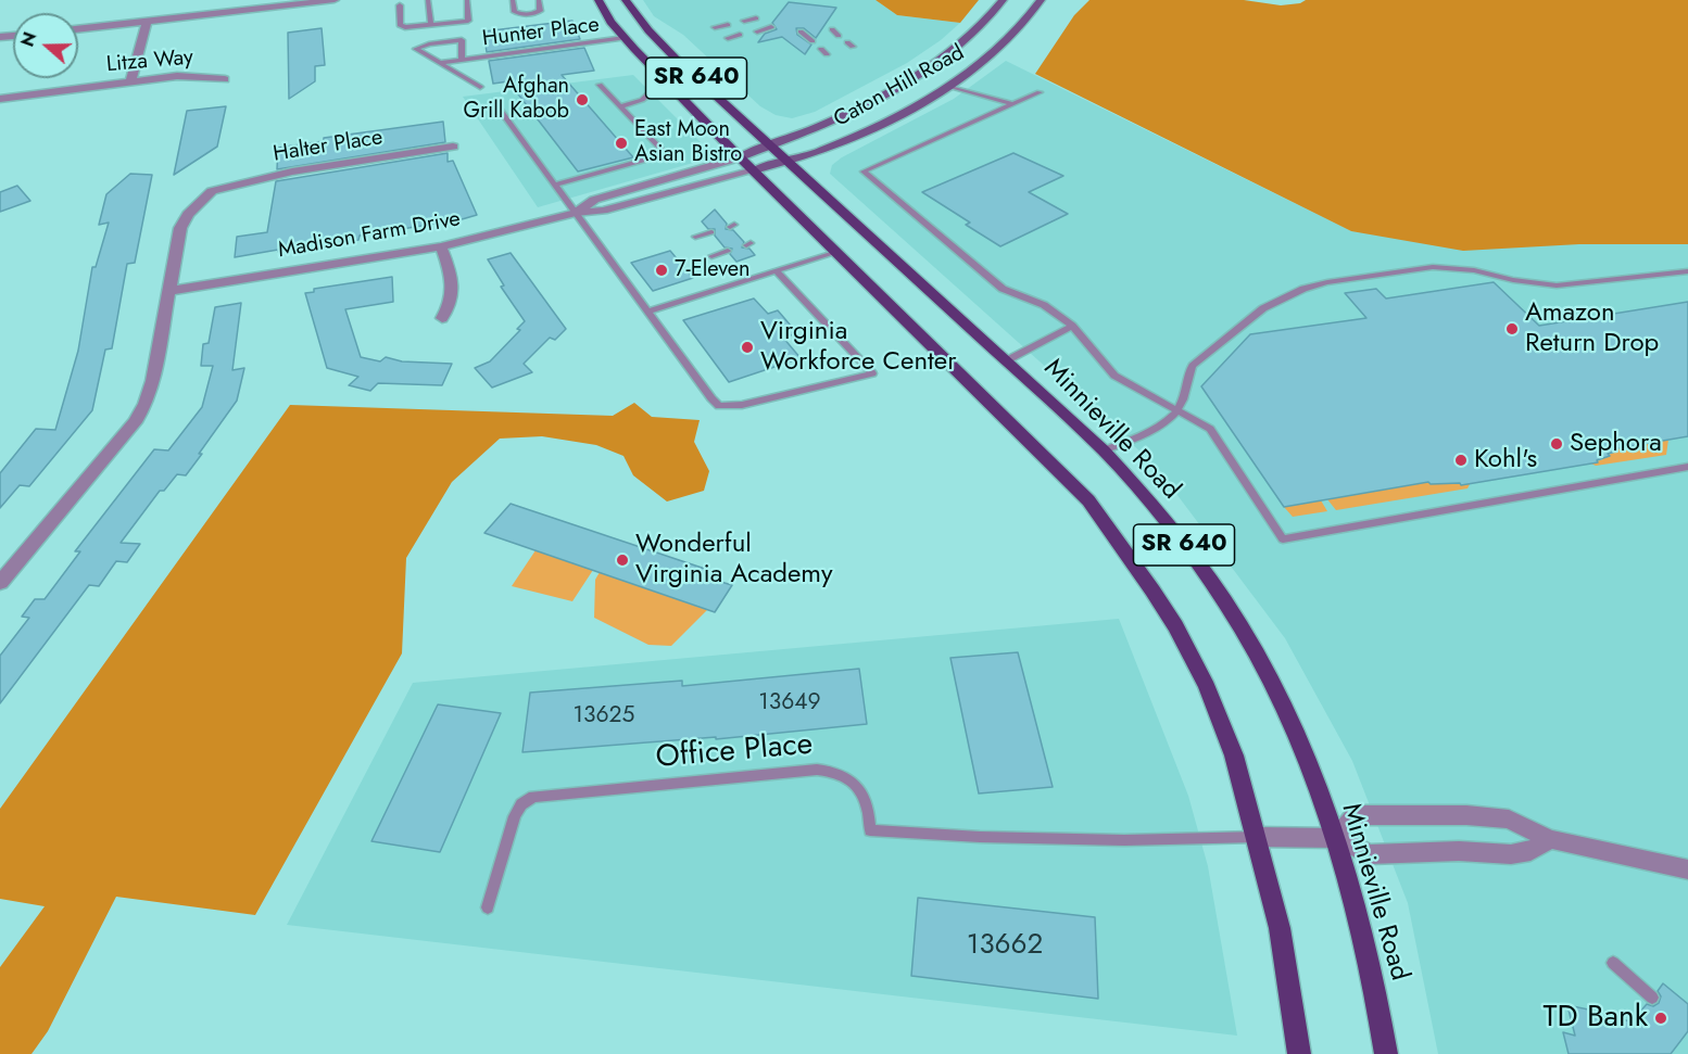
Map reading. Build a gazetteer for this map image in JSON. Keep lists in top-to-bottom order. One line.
{"streets":{"main road":["SR 640","Caton Hill Road","Minnieville Road"],"street":["Litza Way","Halter Place","Madison Farm Drive"],"lane":["Hunter Place","Office Place"]},"crossings":[["Hunter Place","SR 640"],["SR 640","Caton Hill Road"],["SR 640","Madison Farm Drive"],["SR 640","Office Place"],["Caton Hill Road","Madison Farm Drive"],["Caton Hill Road","Minnieville Road"],["Halter Place","Madison Farm Drive"]],"places":["Afghan Grill Kabob","East Moon Asian Bistro","7-Eleven","Amazon Return Drop","Virginia Workforce Center","Sephora","Kohl's","Wonderful Virginia Academy","TD Bank"],"house_numbers":["13649","13625","13662"],"north":"left"}
